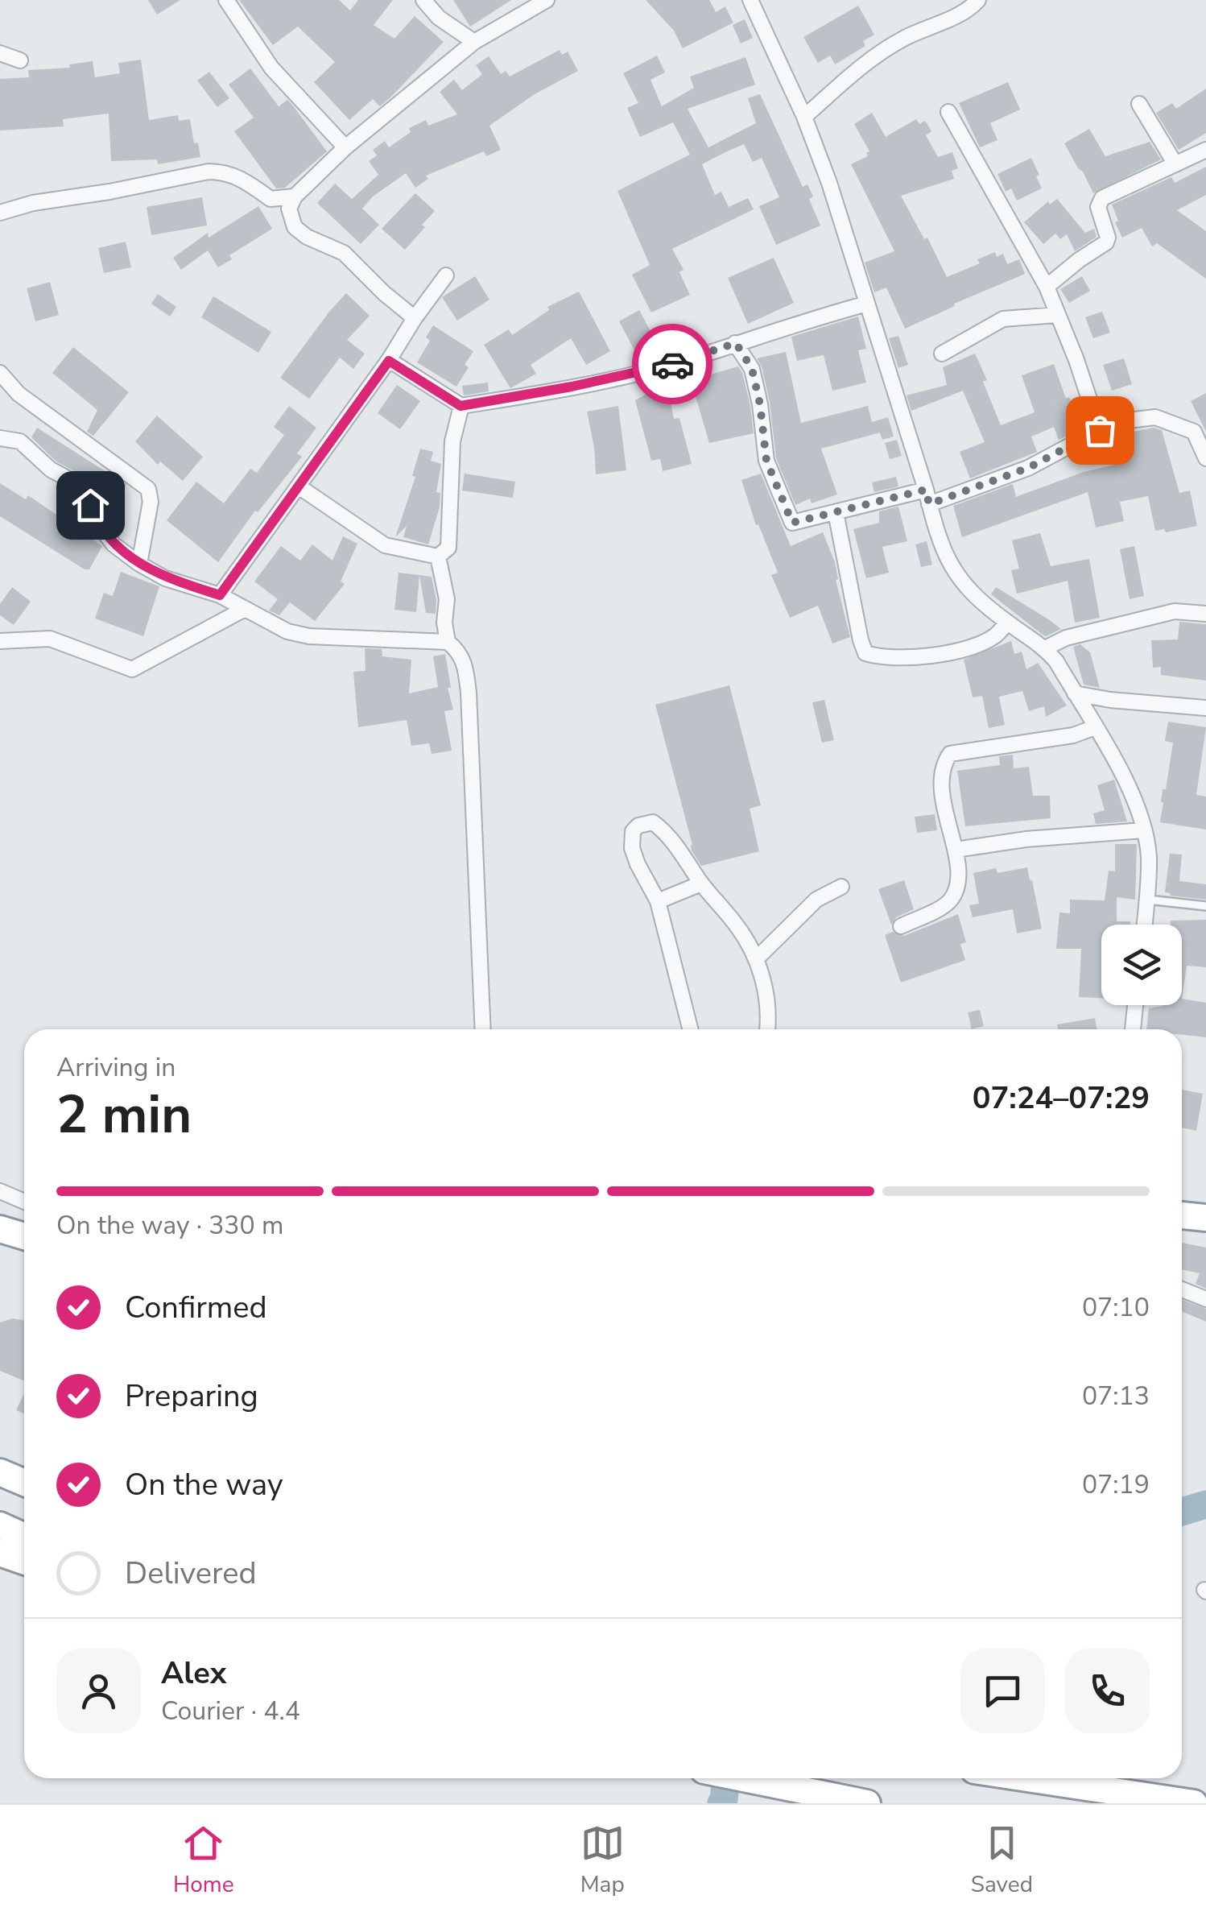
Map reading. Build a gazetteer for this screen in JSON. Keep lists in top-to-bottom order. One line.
{"page":{"heading":["2 min","Arriving in","07:24–07:29"],"panel":["Alex","Courier · 4.4"],"bar":"On the way · 330 m","list":[["Confirmed","07:10"],["Preparing","07:13"],["On the way","07:19"],"Delivered"],"tabs":["Home","Map","Saved"]}}
